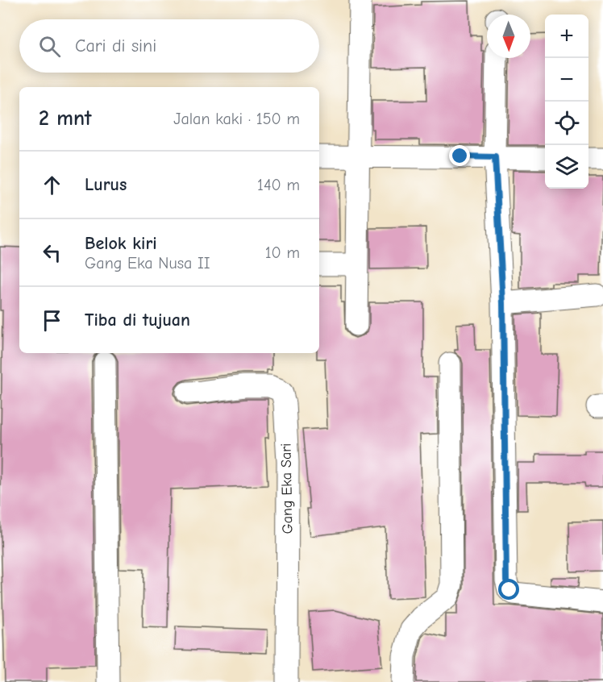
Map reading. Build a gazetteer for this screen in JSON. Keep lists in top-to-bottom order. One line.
{"streets":{"street":["Gang Eka Sari"]},"north":"bottom","page":{"map_buttons":["+","−"],"search":"Cari di sini","heading":["2 mnt","Jalan kaki · 150 m"],"list":[["Lurus","140 m"],["Belok kiri","Gang Eka Nusa II","10 m"],"Tiba di tujuan"]}}
